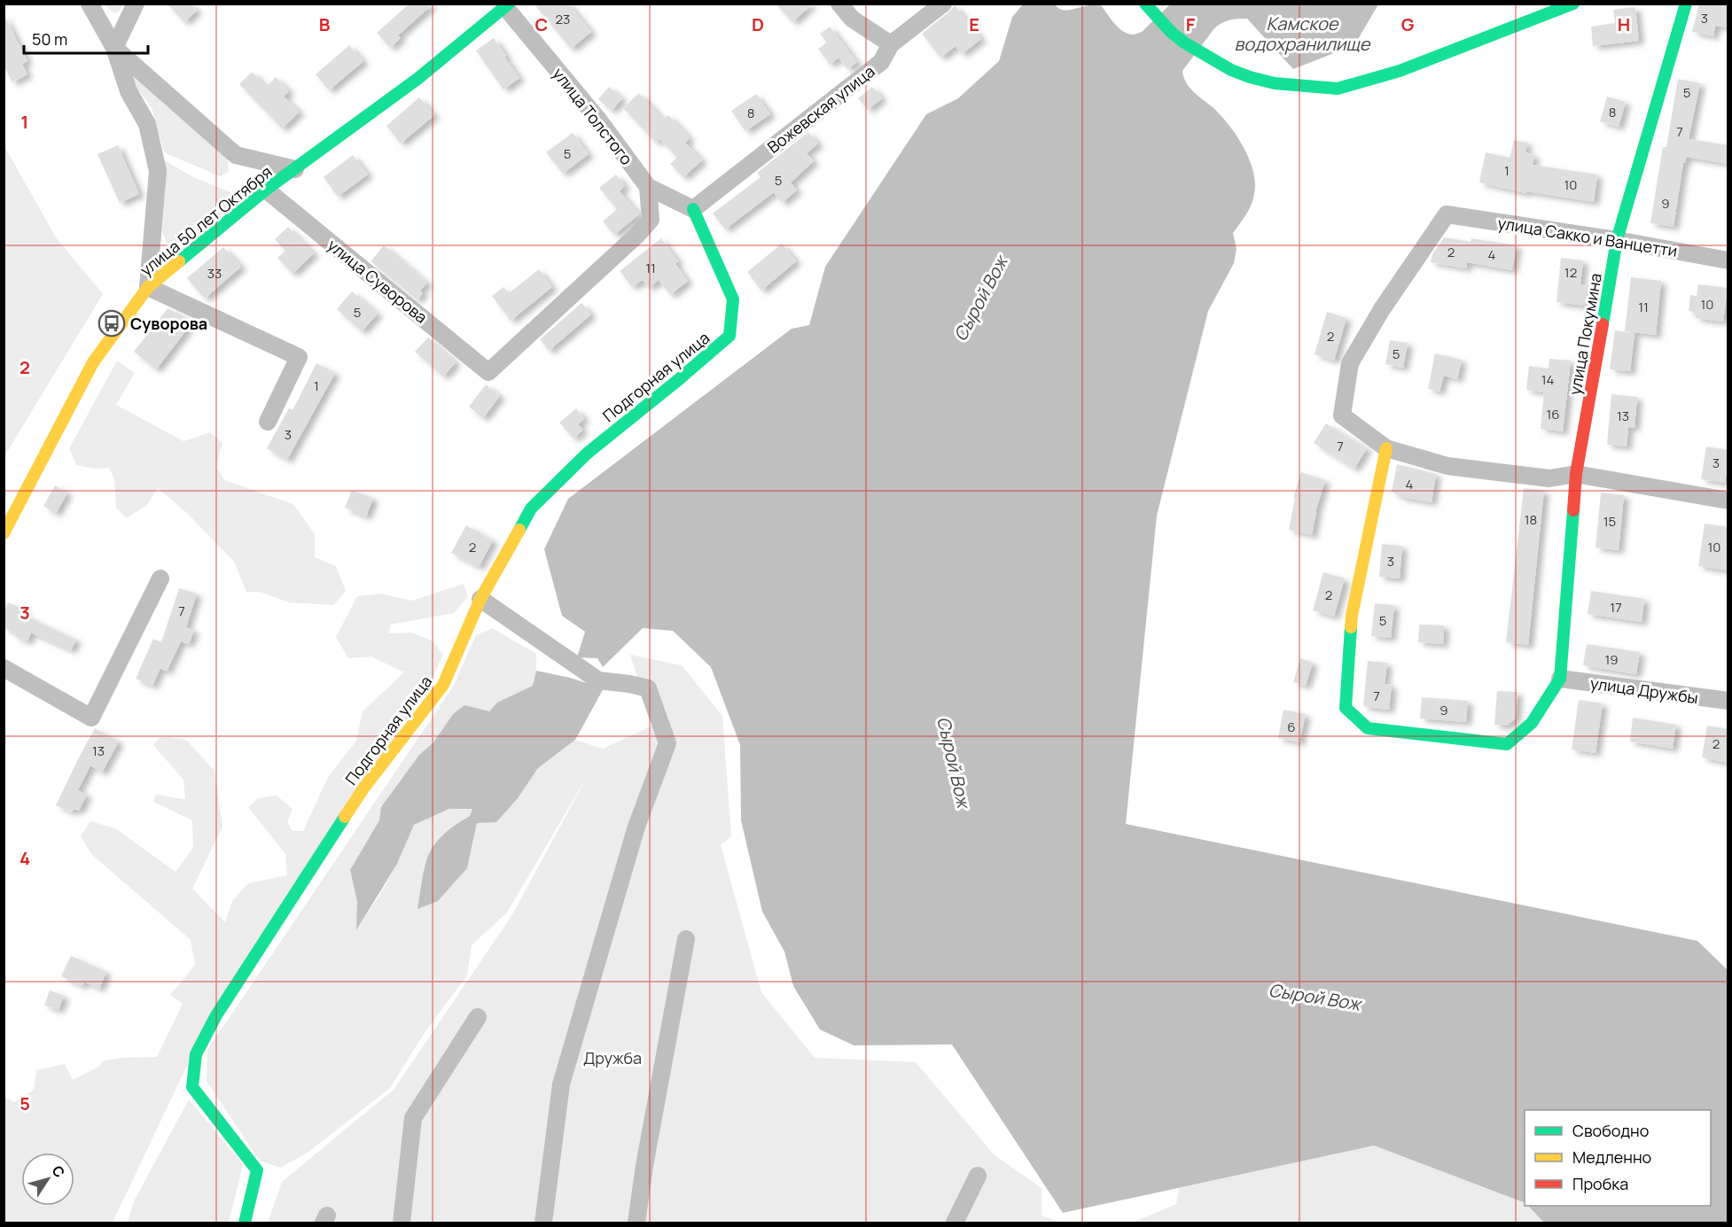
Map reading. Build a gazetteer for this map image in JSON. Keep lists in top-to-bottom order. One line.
{"streets":{"street":["Вожевская улица","улица Толстого","улица 50 лет Октября","улица Сакко и Ванцетти","улица Суворова","улица Покумина","Подгорная улица","улица Дружбы"]},"crossings":[["Вожевская улица","улица Толстого"],["Вожевская улица","Подгорная улица"],["улица Толстого","улица 50 лет Октября"],["улица Толстого","улица Суворова"],["улица Толстого","Подгорная улица"],["улица 50 лет Октября","улица Суворова"],["улица Сакко и Ванцетти","улица Покумина"],["улица Покумина","улица Дружбы"]],"water":["Камское водохранилище","Сырой Вож"],"parks":["Дружба"],"places":{"bus stop":["Суворова"]},"house_numbers":["3","23","5","8","8","7","5","1","5","10","9","2","4","11","12","33","10","11","5","2","5","14","1","16","13","3","7","3","4","18","15","2","10","3","2","17","7","5","19","7","9","6","2","13"],"legend":["Свободно","Медленно","Пробка"],"scale_bar":"50 m","north":"top right","grid":{"columns":["B","C","D","E","F","G","H"],"rows":["1","2","3","4","5"]}}
